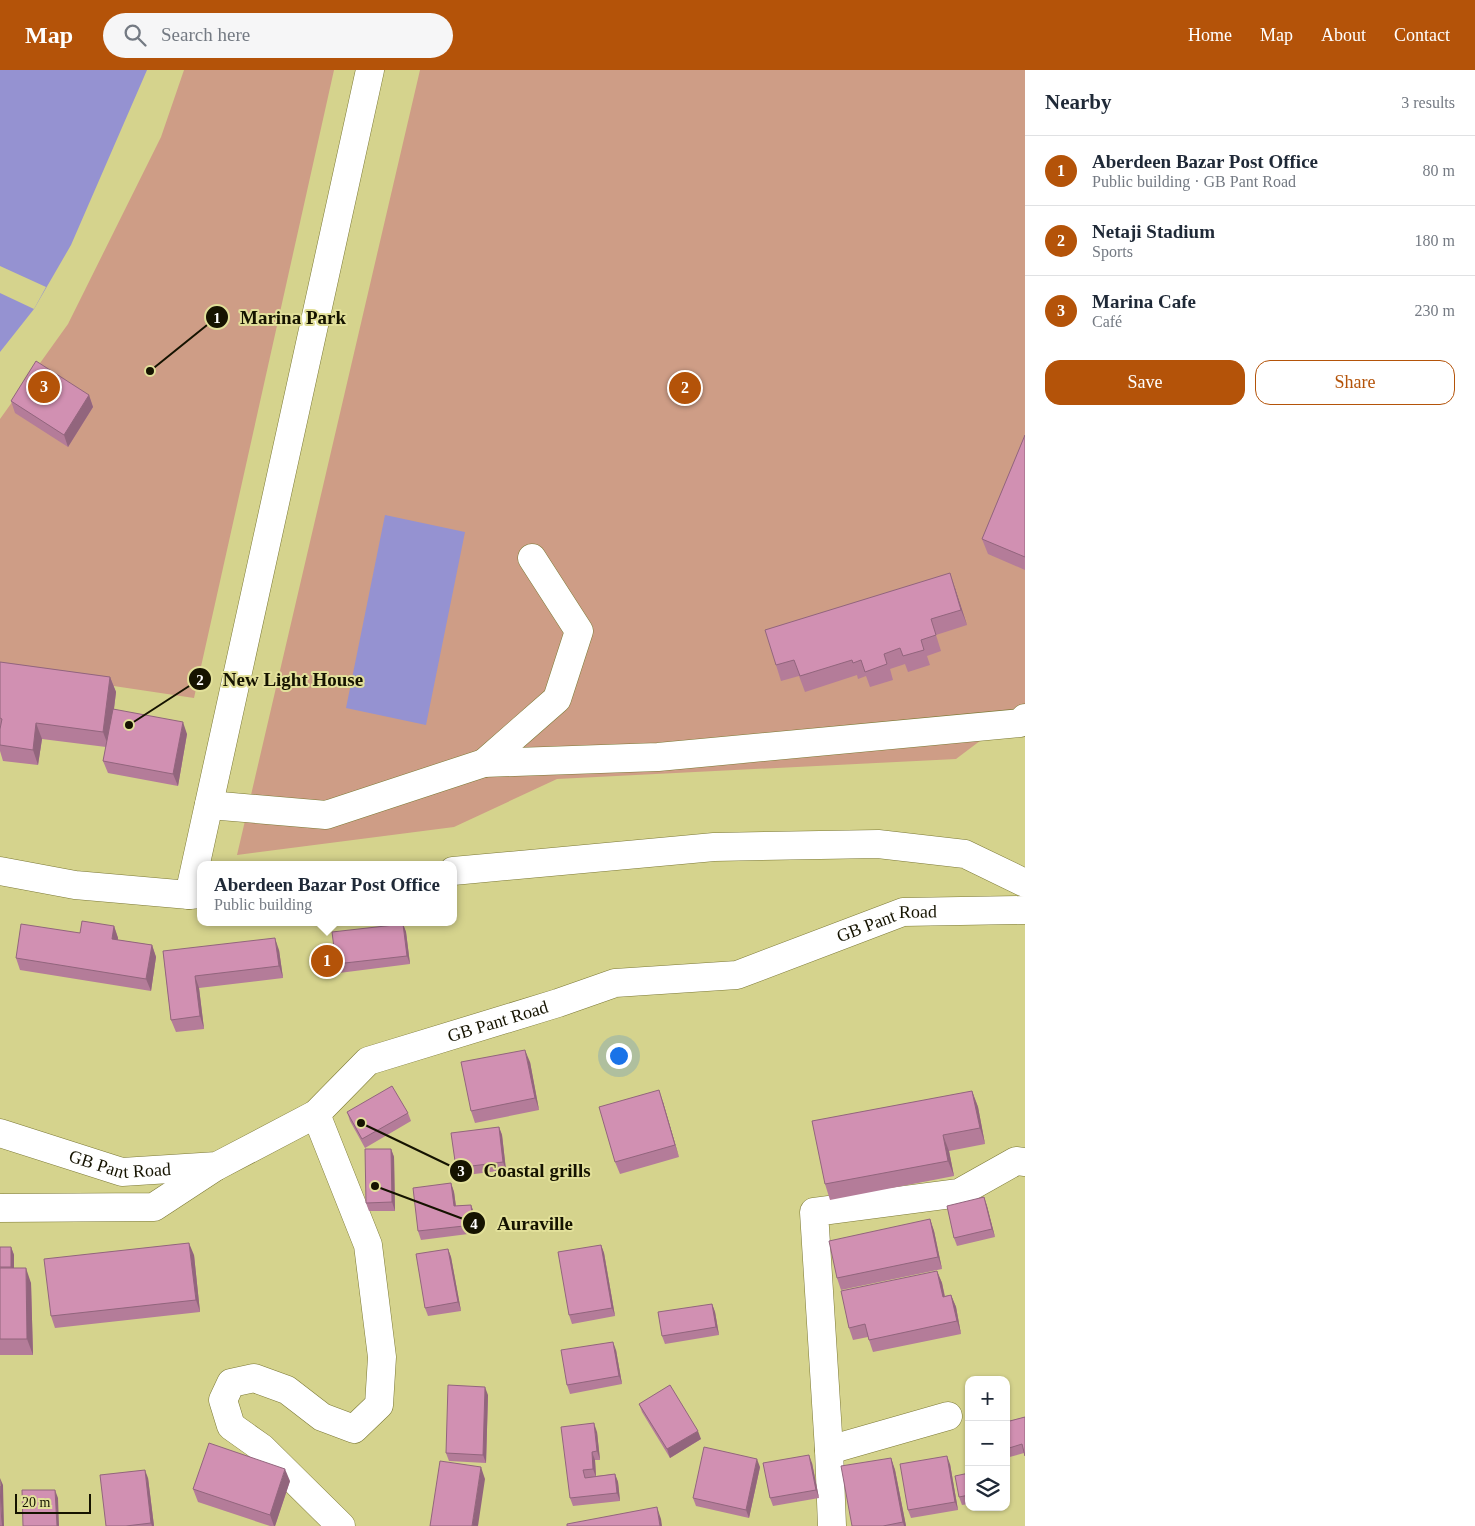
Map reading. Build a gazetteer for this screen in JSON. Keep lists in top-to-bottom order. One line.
{"streets":{"street":["GB Pant Road"]},"places":["Marina Park","New Light House","Coastal grills","Auraville"],"scale_bar":"20 m","page":{"header":"Map","search":"Search here","nav":["Home","Map","About","Contact"],"heading":["Nearby","3 results"],"list":[{"mark":"1","name":"Aberdeen Bazar Post Office","note":"Public building · GB Pant Road","value":"80 m"},{"mark":"2","name":"Netaji Stadium","note":"Sports","value":"180 m"},{"mark":"3","name":"Marina Cafe","note":"Café","value":"230 m"}],"buttons":["Save","Share"],"pins":["3","2","1"],"popup":["Aberdeen Bazar Post Office","Public building"],"map_buttons":["+","−"],"scale":"20 m"}}
